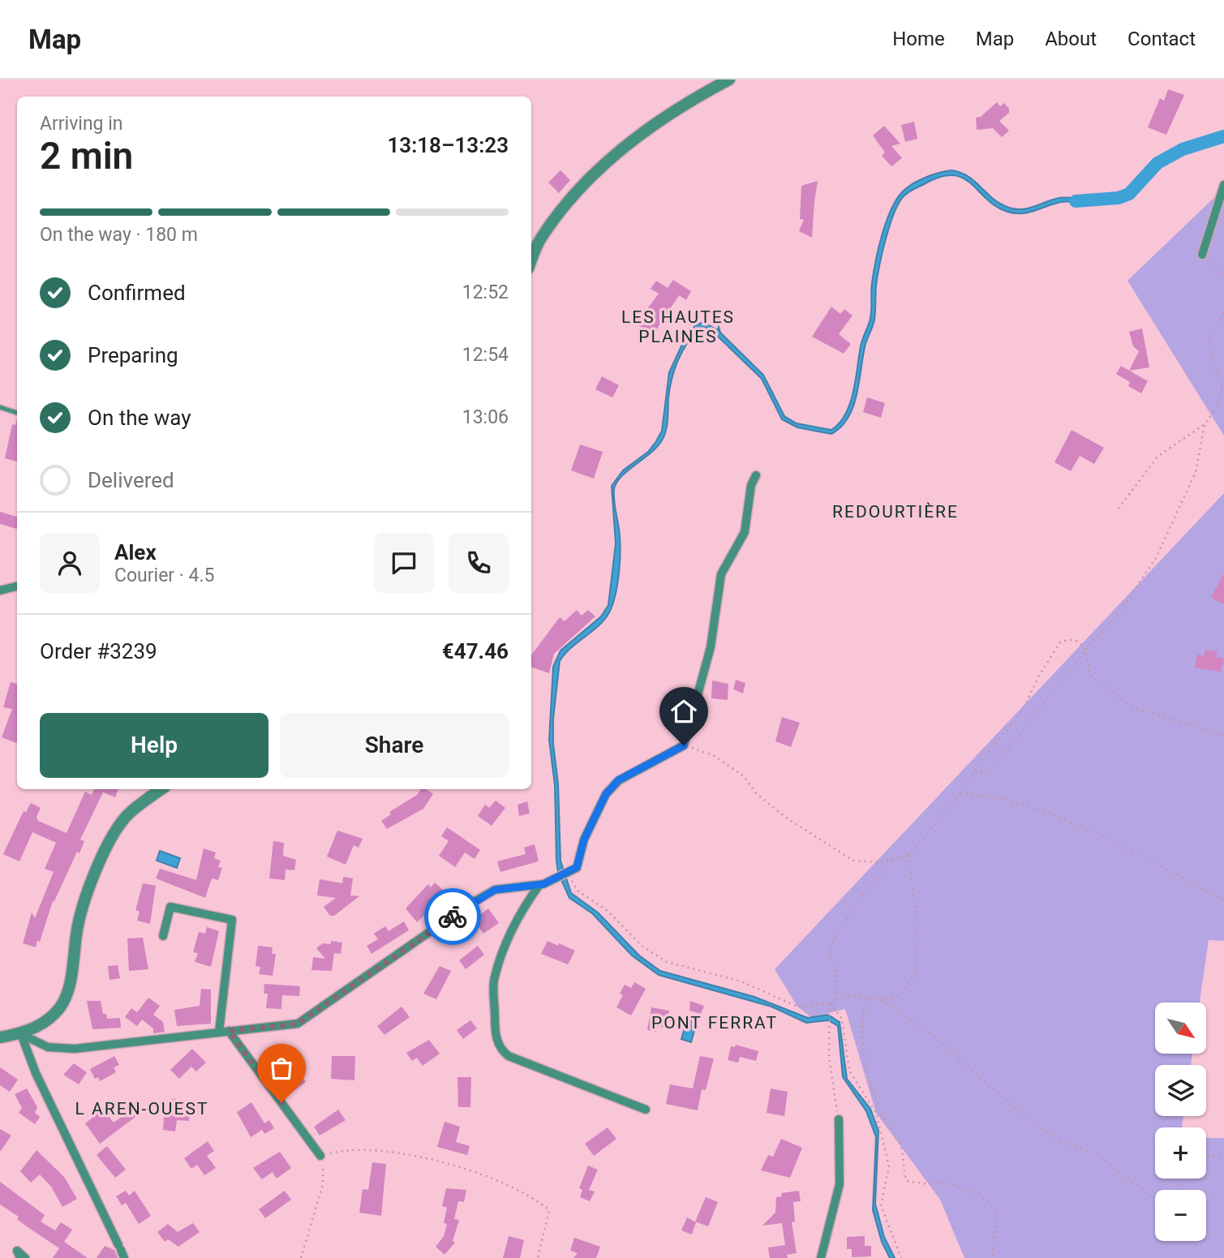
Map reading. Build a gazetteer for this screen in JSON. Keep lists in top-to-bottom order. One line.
{"districts":["LES HAUTES PLAINES","REDOURTIÈRE","PONT FERRAT","L AREN-OUEST"],"north":"bottom right","page":{"header":"Map","nav":["Home","Map","About","Contact"],"heading":["2 min","Arriving in","13:18–13:23"],"panel":["Alex","Courier · 4.5","Order #3239","€47.46"],"bar":"On the way · 180 m","list":[["Confirmed","12:52"],["Preparing","12:54"],["On the way","13:06"],"Delivered"],"buttons":["Help","Share"],"map_buttons":["+","−"]}}
